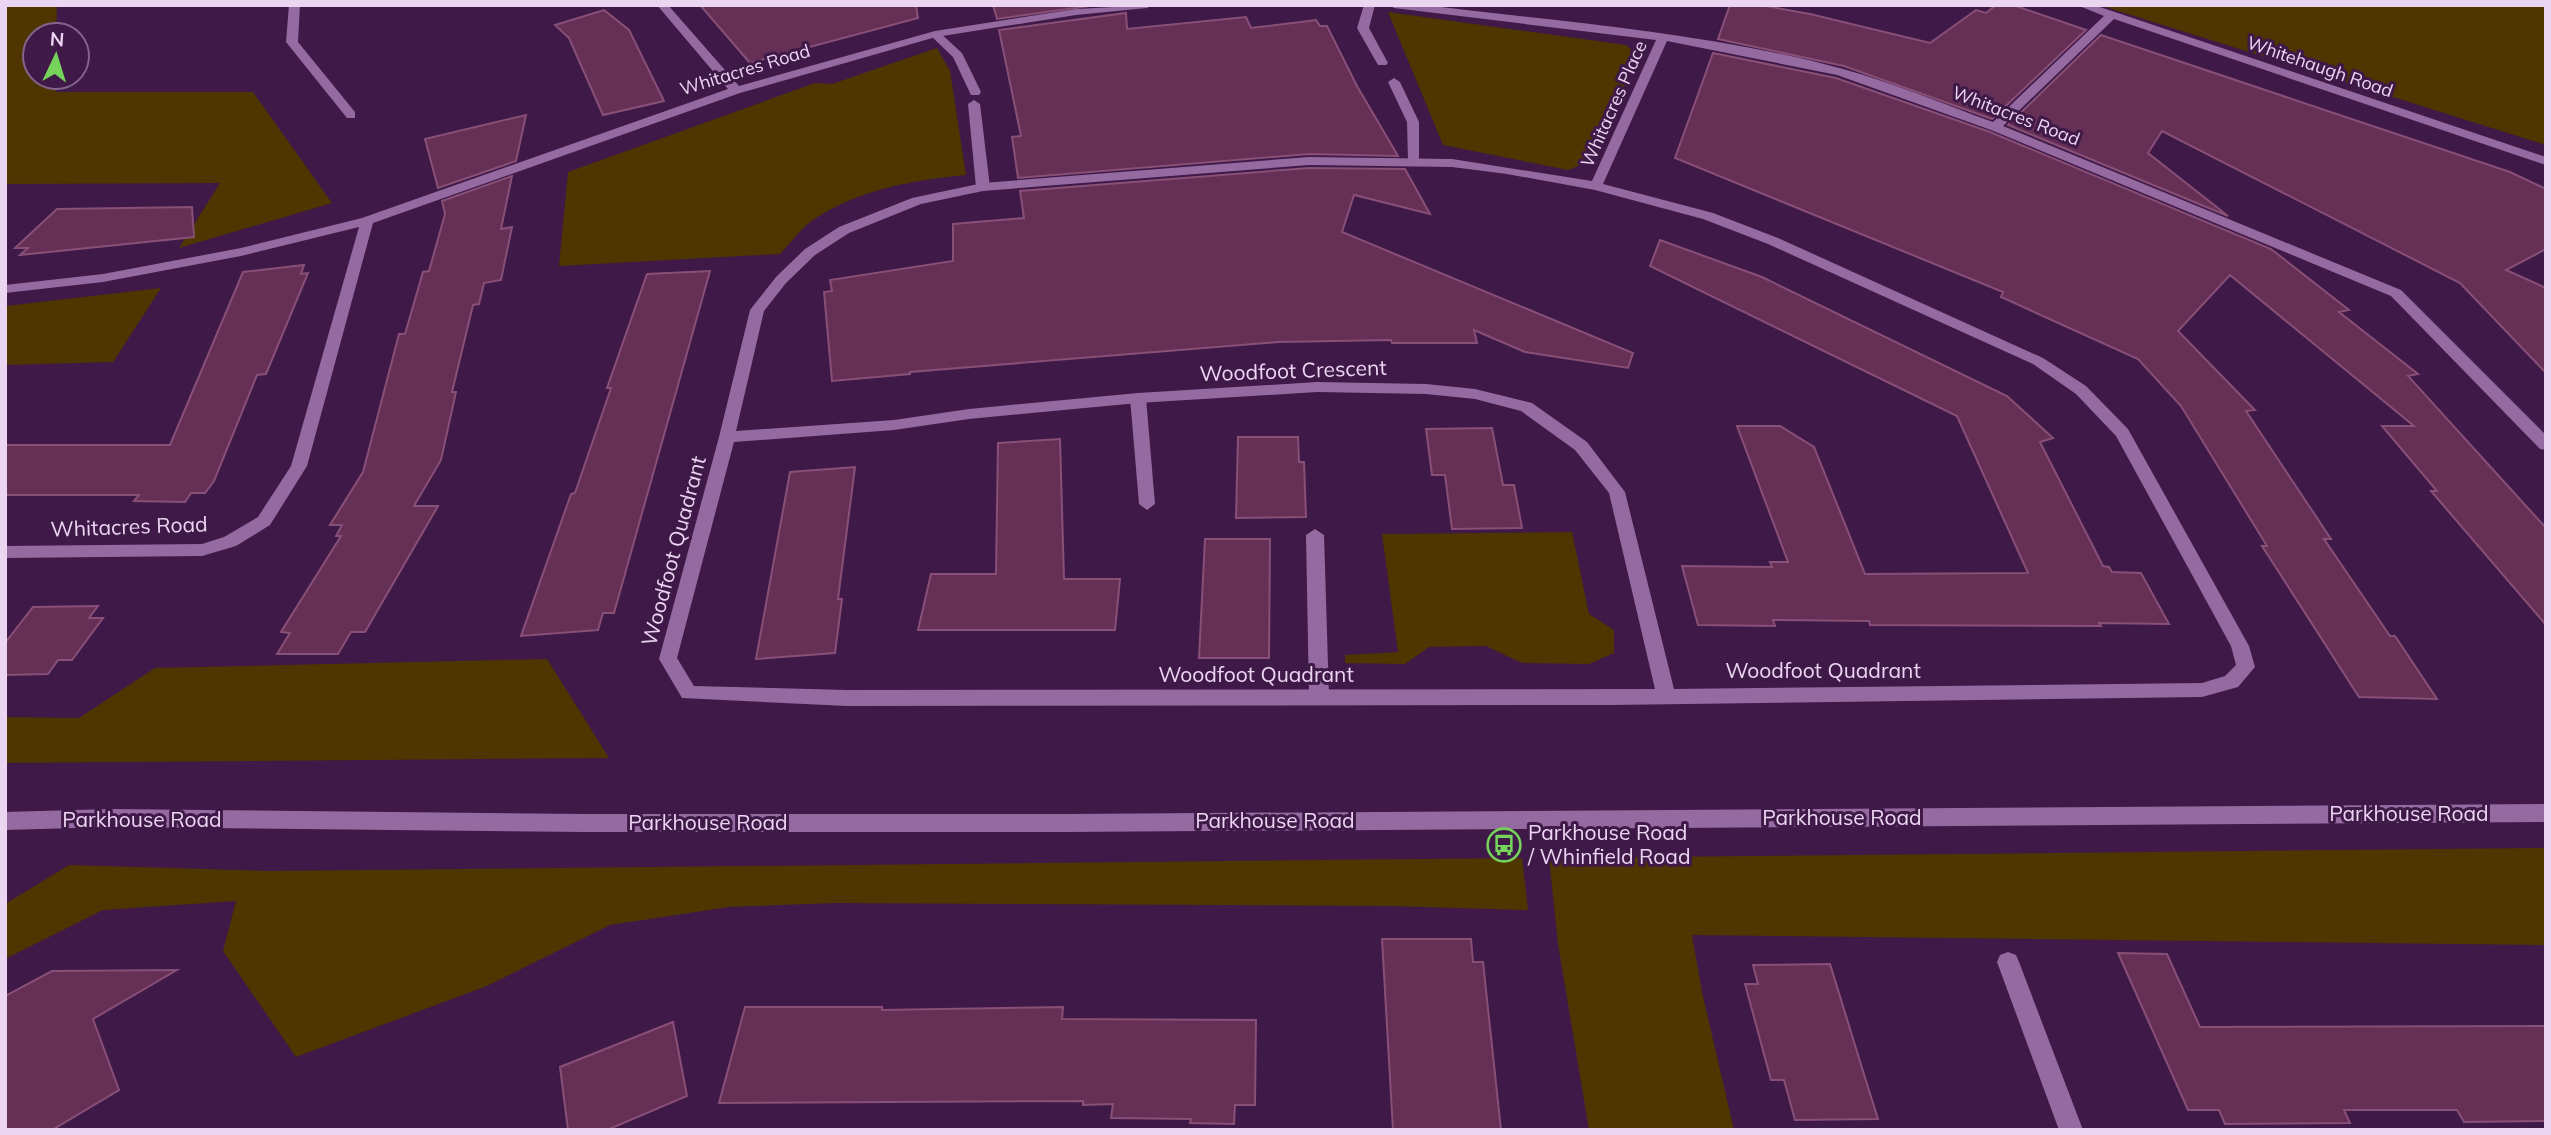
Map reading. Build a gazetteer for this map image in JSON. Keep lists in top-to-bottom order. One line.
{"streets":{"street":["Whitehaugh Road","Whitacres Road","Whitacres Place","Woodfoot Crescent","Woodfoot Quadrant","Parkhouse Road"]},"crossings":[["Whitacres Road","Whitacres Place"],["Whitacres Place","Woodfoot Quadrant"],["Woodfoot Crescent","Woodfoot Quadrant"]],"places":{"bus stop":["Parkhouse Road / Whinfield Road"]},"north":"top"}
